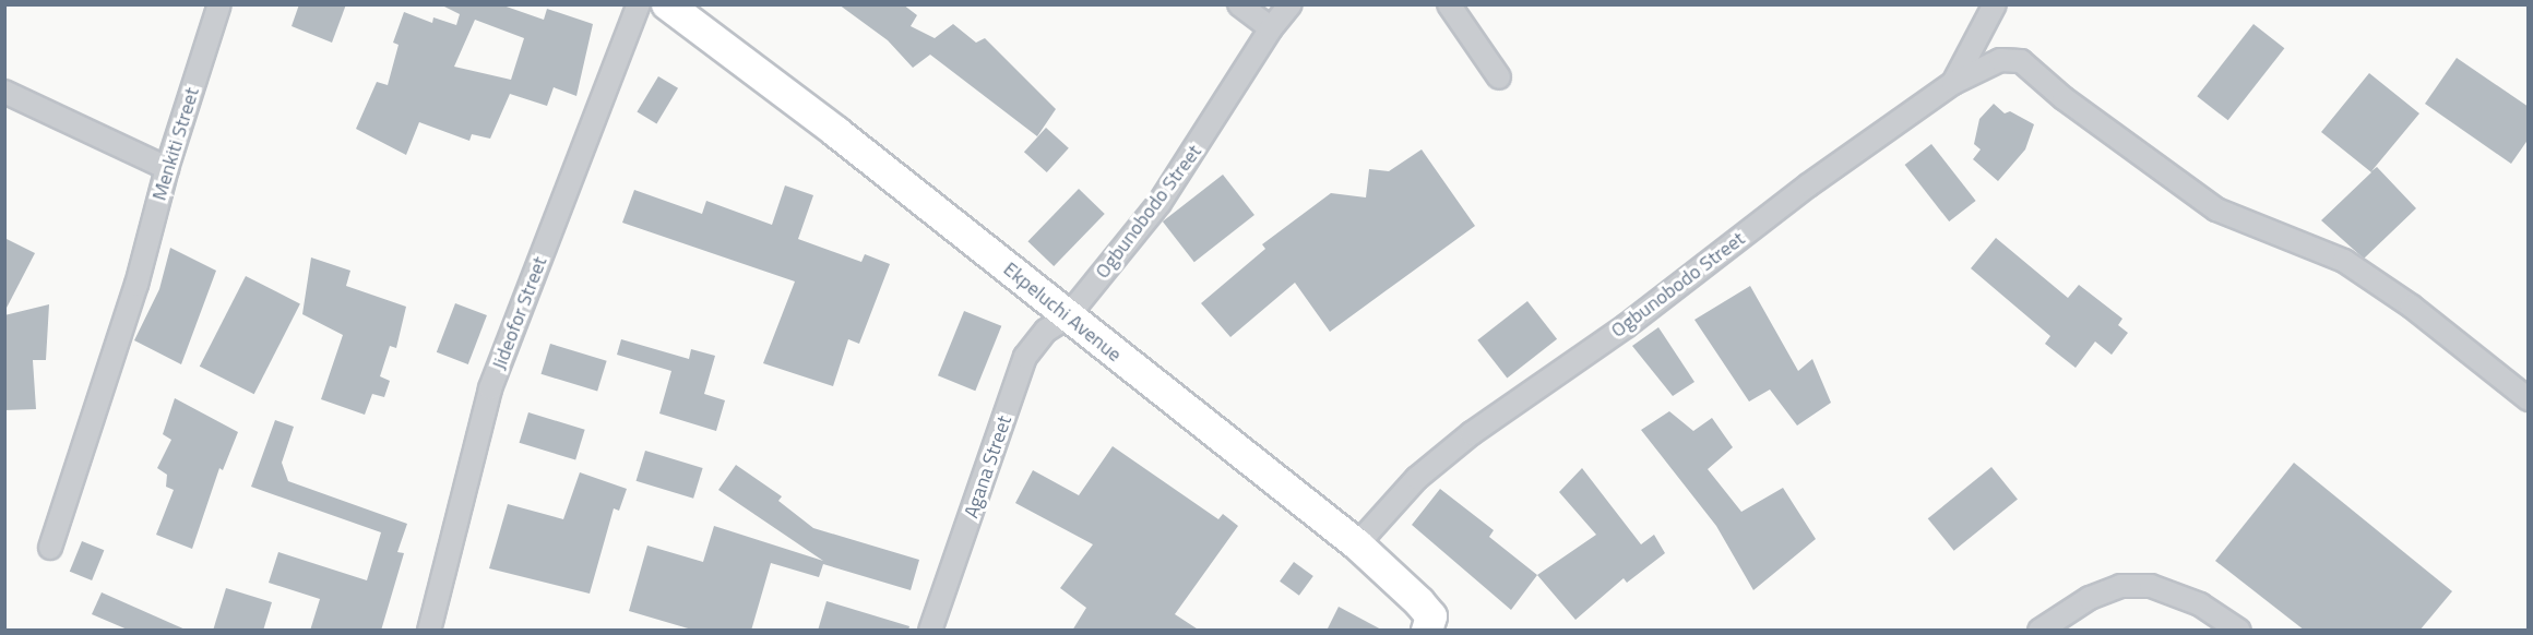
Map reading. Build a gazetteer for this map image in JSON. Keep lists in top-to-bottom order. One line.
{"streets":{"street":["Menkiti Street","Ogbunobodo Street","Ekpeluchi Avenue","Jideofor Street","Agana Street"]},"crossings":[["Ogbunobodo Street","Ekpeluchi Avenue"],["Ogbunobodo Street","Agana Street"],["Ekpeluchi Avenue","Agana Street"]]}
